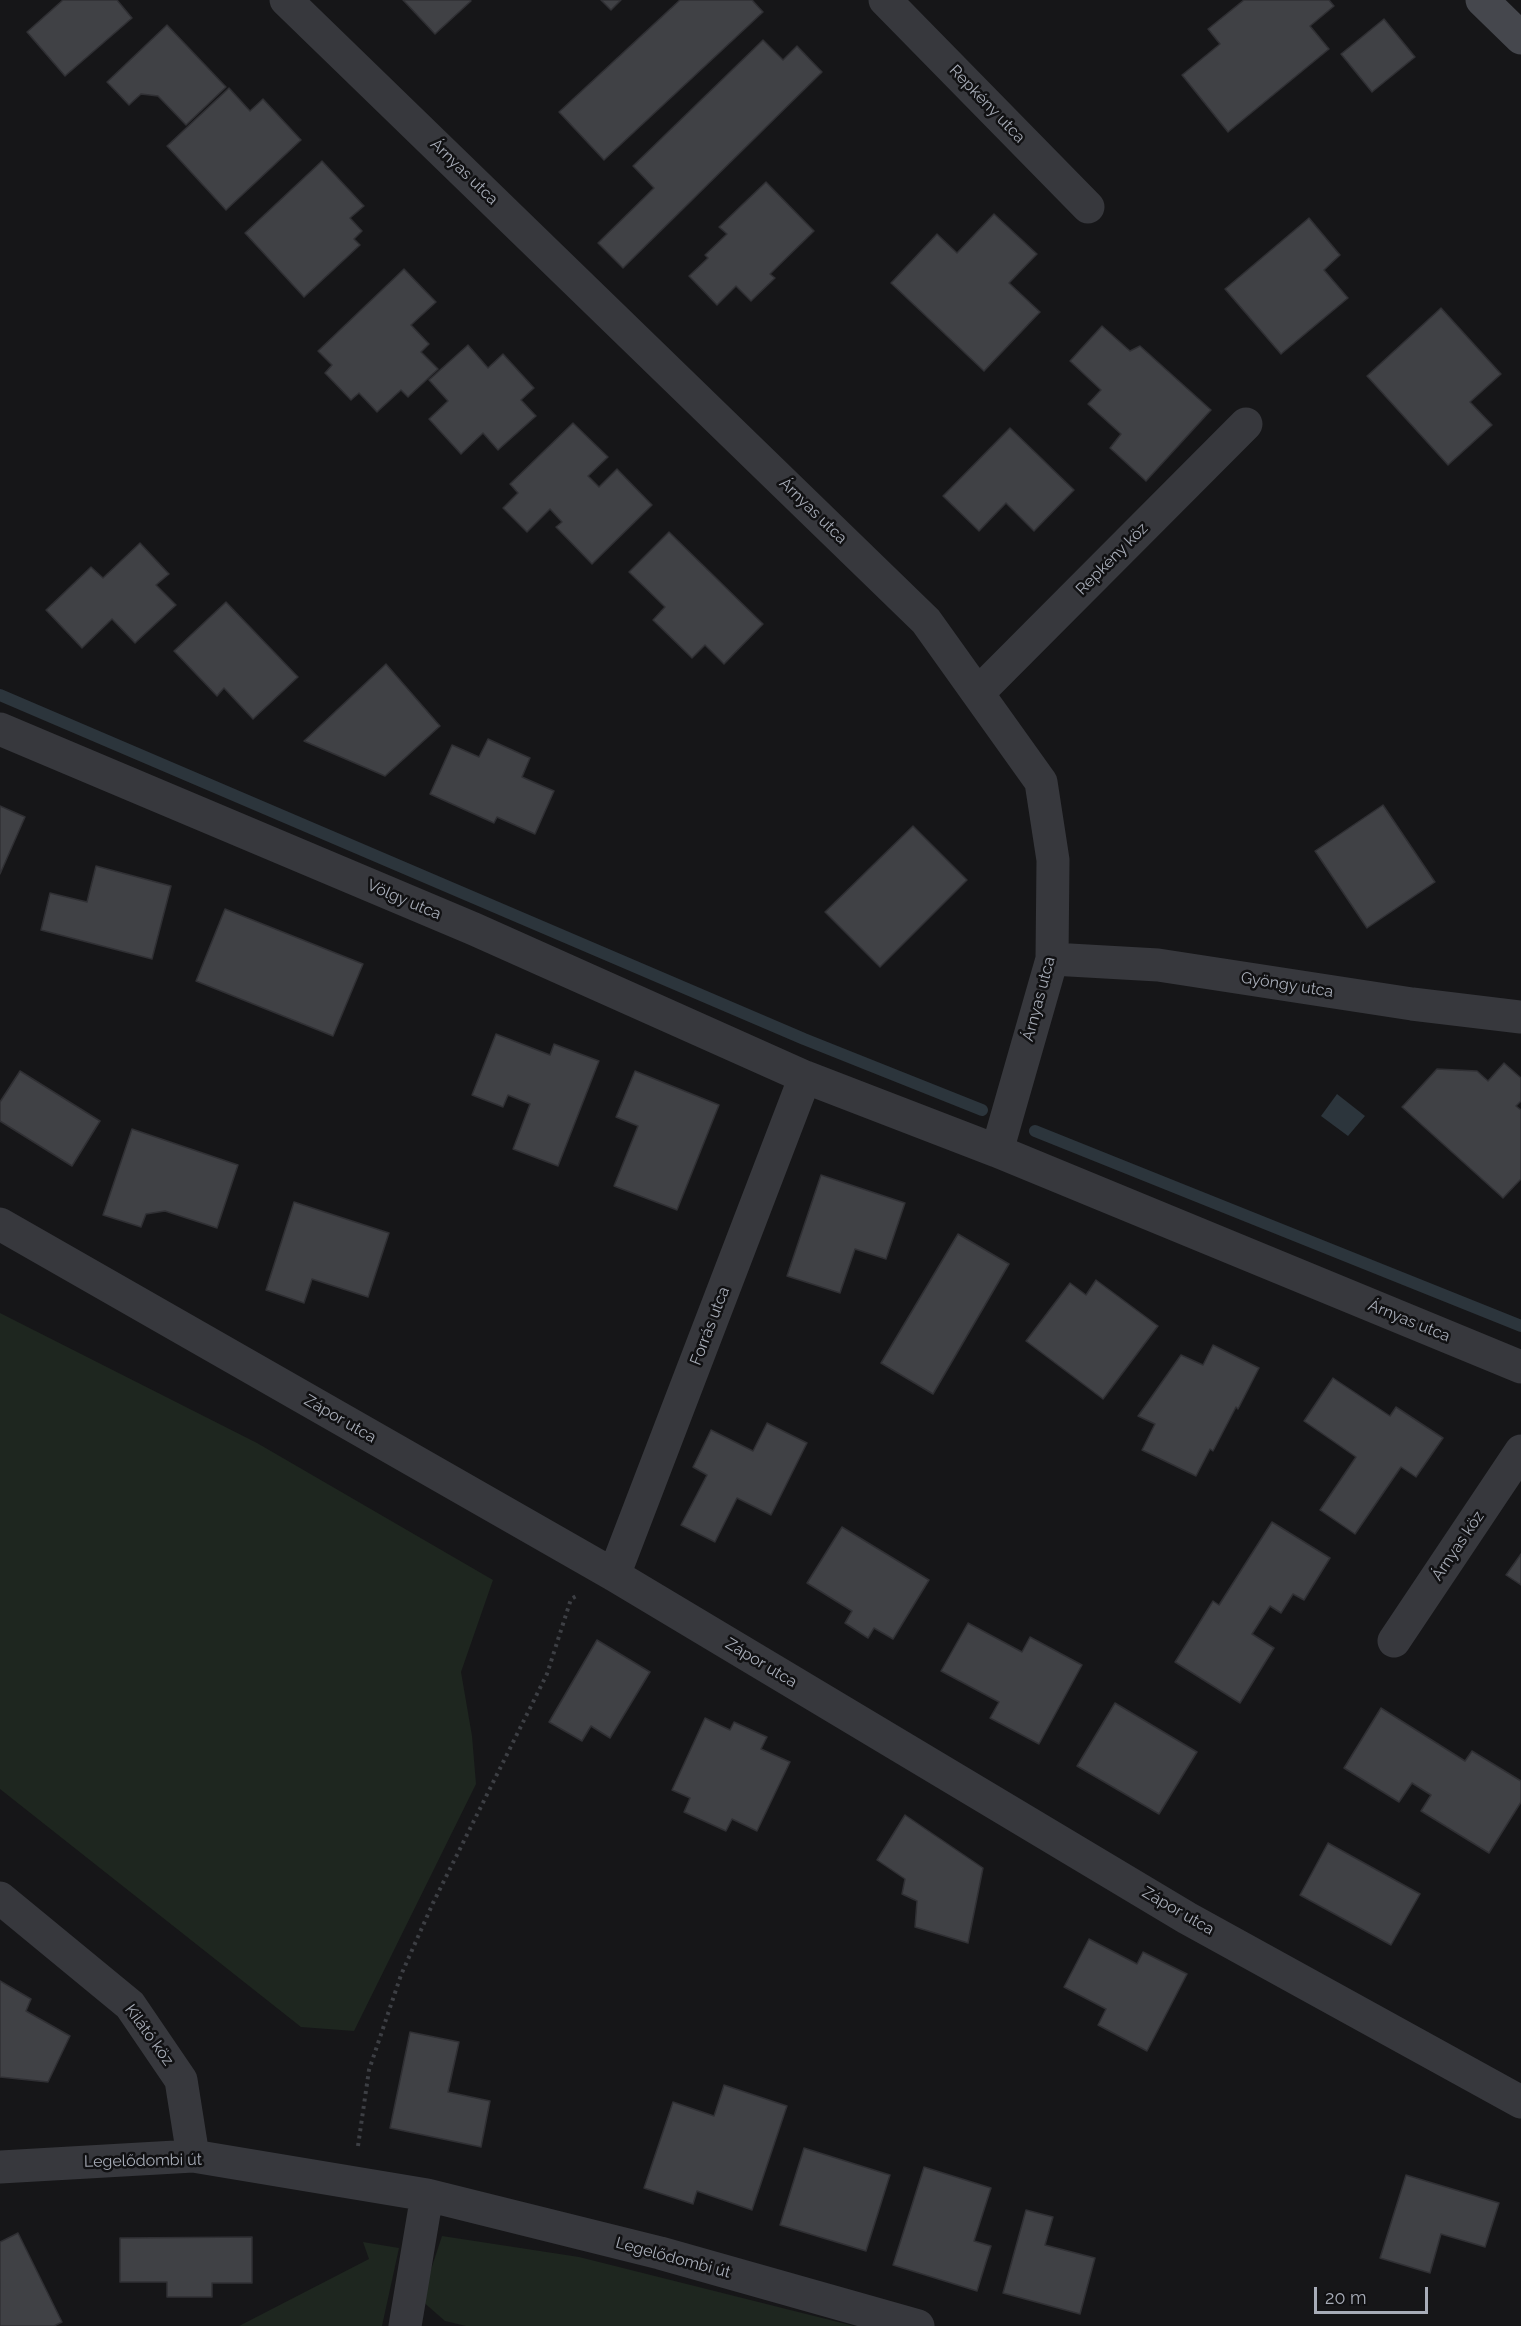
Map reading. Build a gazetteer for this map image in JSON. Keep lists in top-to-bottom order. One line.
{"streets":{"street":["Repkény utca","Árnyas utca","Repkény köz","Völgy utca","Gyöngy utca","Forrás utca","Zápor utca","Árnyas köz","Kilátó köz","Legelődombi út"]},"crossings":[["Árnyas utca","Repkény köz"],["Árnyas utca","Völgy utca"],["Árnyas utca","Gyöngy utca"],["Árnyas utca","Forrás utca"],["Völgy utca","Forrás utca"],["Forrás utca","Zápor utca"],["Kilátó köz","Legelődombi út"]],"scale_bar":"20 m"}
